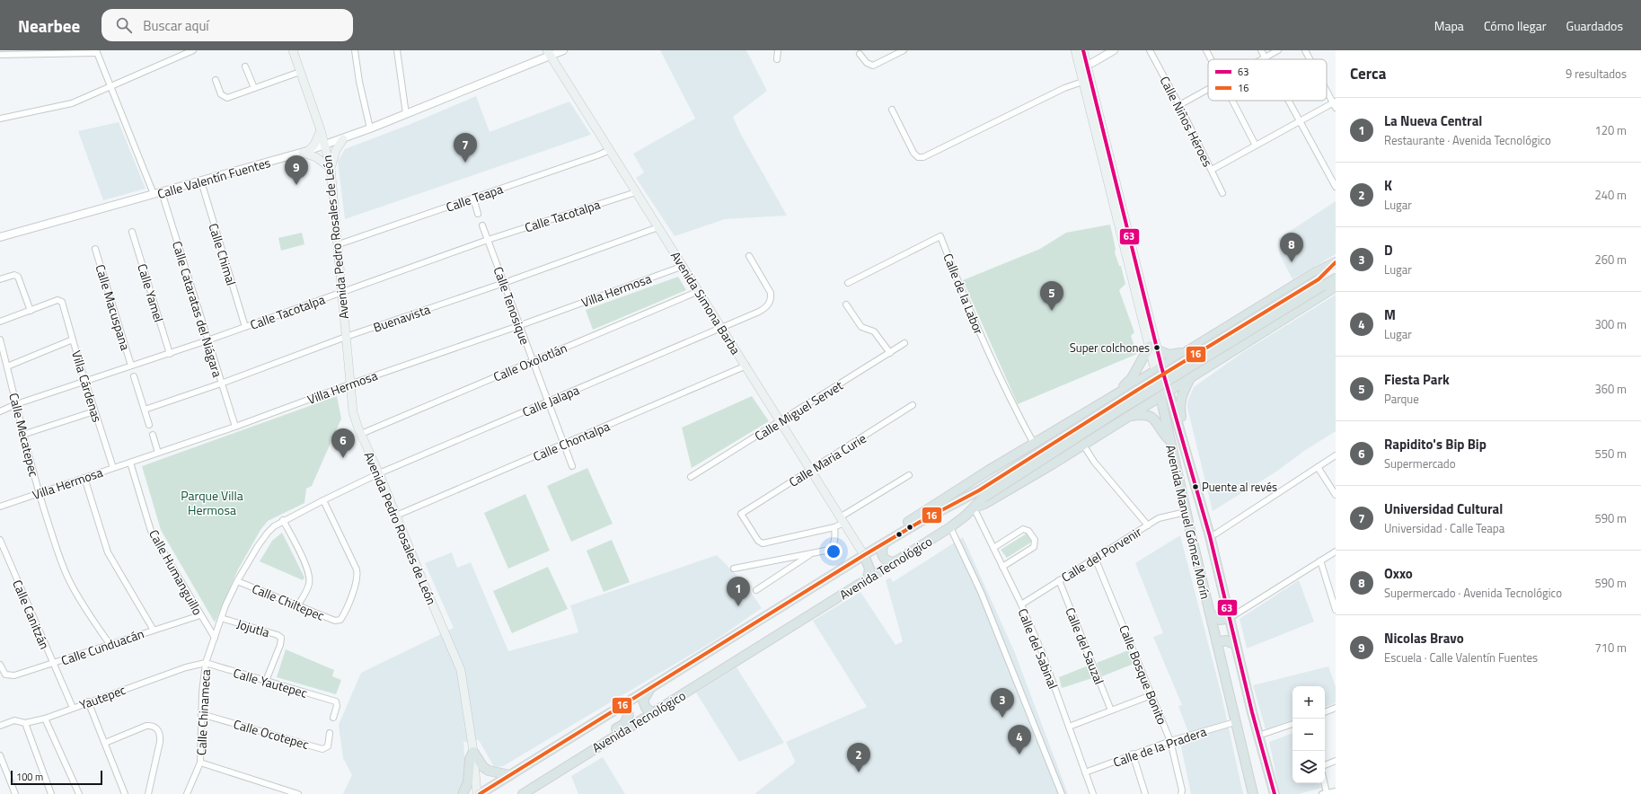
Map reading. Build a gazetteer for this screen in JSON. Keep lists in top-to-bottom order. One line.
{"streets":{"main road":["Avenida Pedro Rosales de León","Avenida Simona Barba","Avenida Manuel Gómez Morín","Avenida Tecnológico"],"street":["Calle Niños Héroes","Calle Valentín Fuentes","Calle Teapa","Calle Tacotalpa","Calle Chimal","Villa Hermosa","Calle Yamel","Calle de la Labor","Calle Tenosique","Calle Macuspana","Calle Cataratas del Niágara","Buenavista","Calle Oxolotlán","Villa Cárdenas","Calle Jalapa","Calle Miguel Servet","Calle Mecatepec","Calle Chontalpa","Calle Maria Curie","Calle del Porvenir","Calle Humanguillo","Calle Chiltepec","Calle Canitzán","Jojutla","Calle del Sauzal","Calle Cunduacán","Calle del Sabinal","Calle Bosque Bonito","Calle Yautepec","Yautepec","Calle Chinameca","Calle Ocotepec","Calle de la Pradera"]},"crossings":[["Calle Valentín Fuentes","Avenida Pedro Rosales de León"],["Calle Valentín Fuentes","Calle Chimal"],["Calle Valentín Fuentes","Avenida Simona Barba"],["Calle Valentín Fuentes","Calle Cataratas del Niágara"],["Calle Teapa","Avenida Pedro Rosales de León"],["Calle Teapa","Avenida Simona Barba"],["Calle Tacotalpa","Avenida Pedro Rosales de León"],["Calle Tacotalpa","Calle Chimal"],["Calle Tacotalpa","Calle Yamel"],["Calle Tacotalpa","Avenida Simona Barba"],["Calle Tacotalpa","Calle Tenosique"],["Calle Tacotalpa","Calle Macuspana"],["Calle Tacotalpa","Calle Cataratas del Niágara"],["Calle Tacotalpa","Villa Cárdenas"],["Calle Tacotalpa","Calle Mecatepec"],["Avenida Pedro Rosales de León","Villa Hermosa"],["Avenida Pedro Rosales de León","Buenavista"],["Avenida Pedro Rosales de León","Calle Oxolotlán"],["Avenida Pedro Rosales de León","Calle Jalapa"],["Avenida Pedro Rosales de León","Calle Chontalpa"],["Avenida Pedro Rosales de León","Calle Chinameca"],["Villa Hermosa","Avenida Simona Barba"],["Villa Hermosa","Calle Tenosique"],["Villa Hermosa","Calle Cataratas del Niágara"],["Villa Hermosa","Villa Cárdenas"],["Villa Hermosa","Calle Mecatepec"],["Villa Hermosa","Calle Humanguillo"],["Avenida Simona Barba","Buenavista"],["Avenida Simona Barba","Calle Oxolotlán"],["Avenida Simona Barba","Calle Jalapa"],["Avenida Simona Barba","Calle Miguel Servet"],["Avenida Simona Barba","Calle Chontalpa"],["Avenida Simona Barba","Calle Maria Curie"],["Avenida Simona Barba","Avenida Tecnológico"],["Calle Tenosique","Buenavista"],["Calle Tenosique","Calle Oxolotlán"],["Calle Tenosique","Calle Jalapa"],["Calle Tenosique","Calle Chontalpa"],["Calle Cataratas del Niágara","Buenavista"],["Calle Jalapa","Calle Chinameca"],["Calle Mecatepec","Calle Cunduacán"],["Avenida Manuel Gómez Morín","Calle del Porvenir"],["Avenida Manuel Gómez Morín","Calle de la Pradera"],["Calle del Porvenir","Calle del Sauzal"],["Calle del Porvenir","Calle del Sabinal"],["Calle del Porvenir","Calle Bosque Bonito"],["Avenida Tecnológico","Calle del Sabinal"],["Calle Humanguillo","Calle Cunduacán"],["Calle Humanguillo","Calle Chinameca"],["Calle Chiltepec","Calle Chinameca"],["Calle Canitzán","Calle Cunduacán"],["Calle Canitzán","Yautepec"],["Jojutla","Calle Yautepec"],["Jojutla","Calle Chinameca"],["Calle del Sabinal","Calle de la Pradera"],["Calle Bosque Bonito","Calle de la Pradera"],["Calle Yautepec","Yautepec"],["Calle Yautepec","Calle Chinameca"],["Yautepec","Calle Chinameca"],["Calle Chinameca","Calle Ocotepec"]],"parks":["Parque Villa Hermosa"],"places":["Super colchones","Puente al revés"],"lines":["transit line 63","transit line 16"],"legend":["63","16"],"scale_bar":"100 m","page":{"header":"Nearbee","search":"Buscar aquí","nav":["Mapa","Cómo llegar","Guardados"],"heading":["Cerca","9 resultados"],"list":[{"mark":"1","name":"La Nueva Central","note":"Restaurante · Avenida Tecnológico","value":"120 m"},{"mark":"2","name":"K","note":"Lugar","value":"240 m"},{"mark":"3","name":"D","note":"Lugar","value":"260 m"},{"mark":"4","name":"M","note":"Lugar","value":"300 m"},{"mark":"5","name":"Fiesta Park","note":"Parque","value":"360 m"},{"mark":"6","name":"Rapidito's Bip Bip","note":"Supermercado","value":"550 m"},{"mark":"7","name":"Universidad Cultural","note":"Universidad · Calle Teapa","value":"590 m"},{"mark":"8","name":"Oxxo","note":"Supermercado · Avenida Tecnológico","value":"590 m"},{"mark":"9","name":"Nicolas Bravo","note":"Escuela · Calle Valentín Fuentes","value":"710 m"}],"pins":["7","9","8","5","6","1","3","4","2"],"map_buttons":["+","−"],"scale":"100 m"}}
